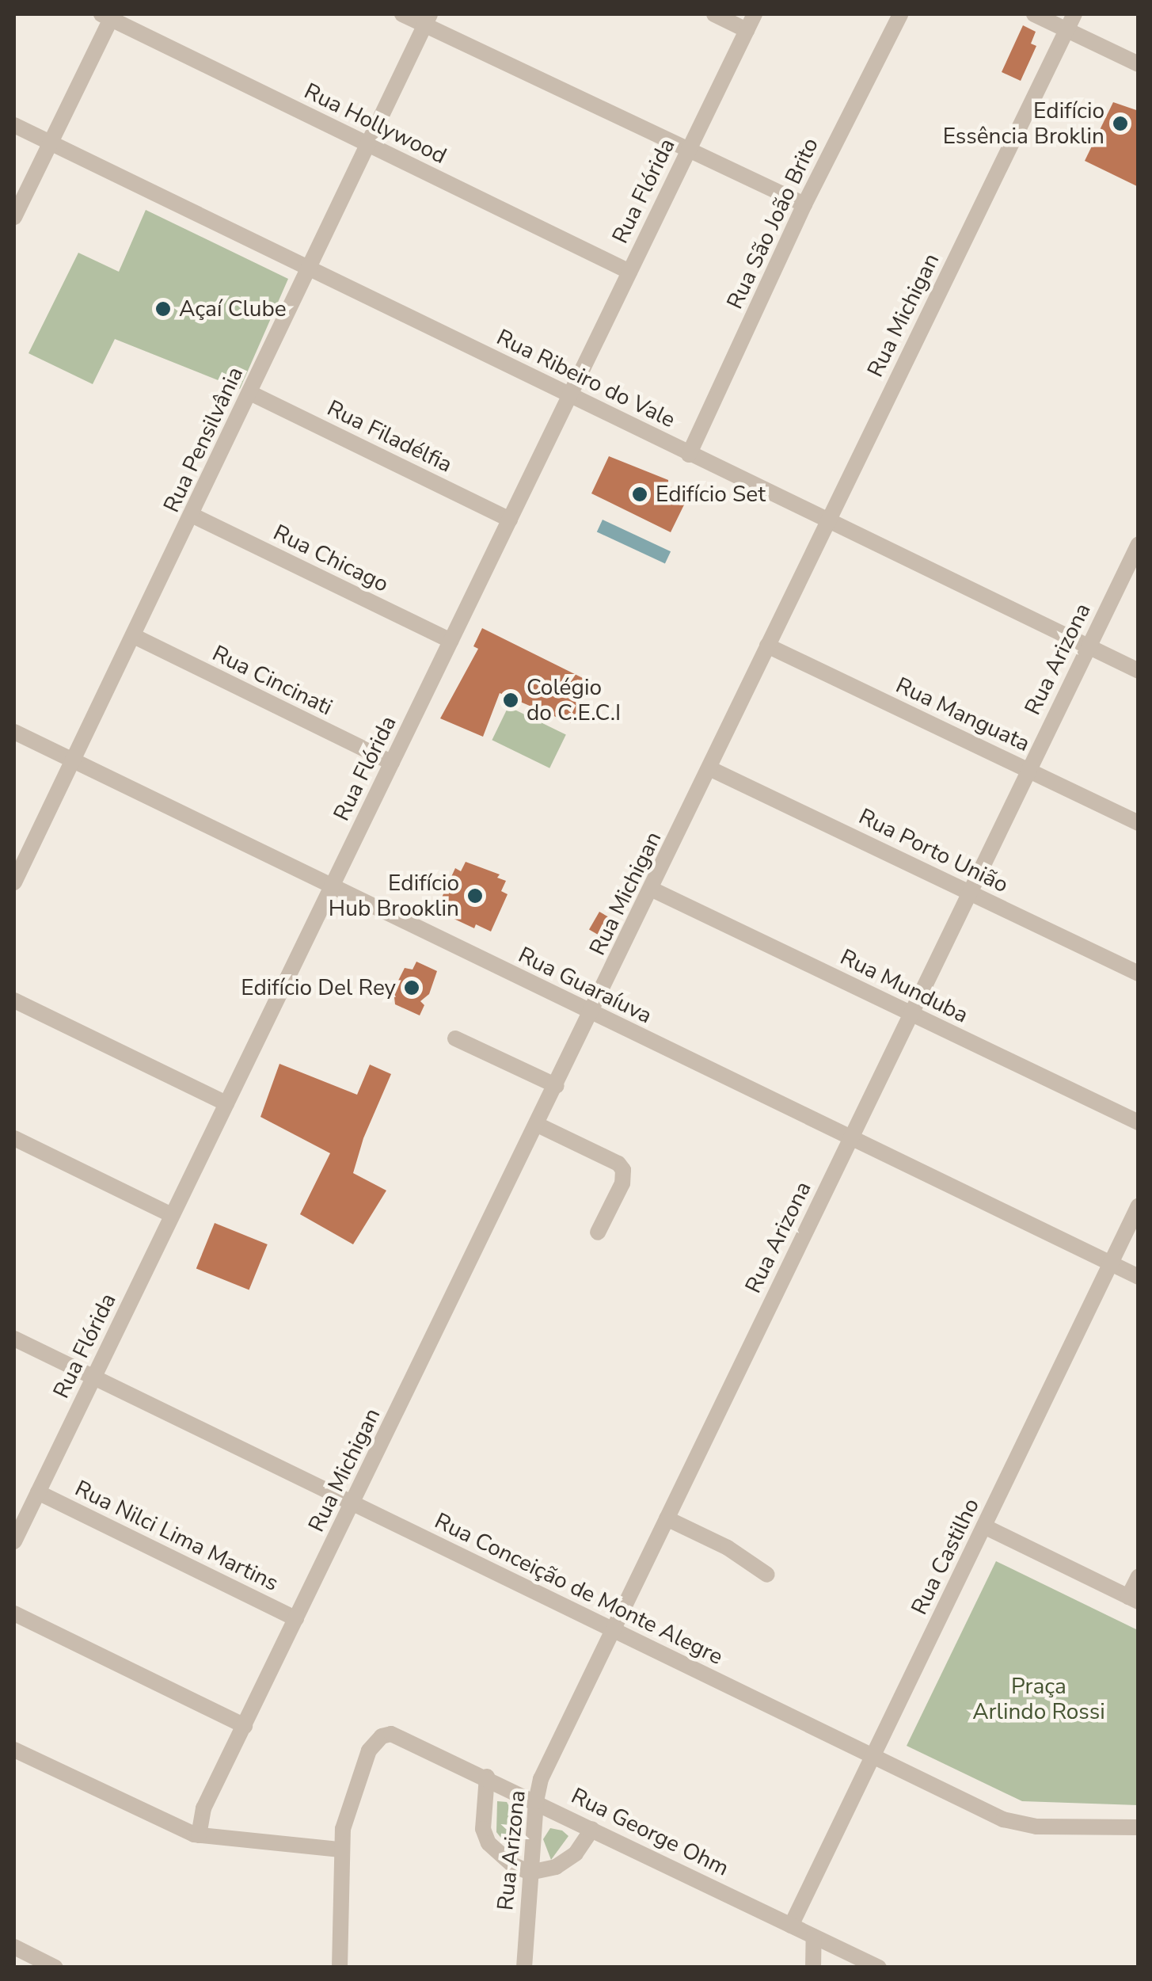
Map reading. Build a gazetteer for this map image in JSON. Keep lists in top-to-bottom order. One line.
{"streets":{"street":["Rua Hollywood","Rua Flórida","Rua São João Brito","Rua Michigan","Rua Ribeiro do Vale","Rua Filadélfia","Rua Pensilvânia","Rua Chicago","Rua Arizona","Rua Cincinati","Rua Manguata","Rua Porto União","Rua Guaraíuva","Rua Munduba","Rua Nilci Lima Martins","Rua Castilho","Rua Conceição de Monte Alegre","Rua George Ohm"]},"crossings":[["Rua Hollywood","Rua Flórida"],["Rua Hollywood","Rua Pensilvânia"],["Rua Flórida","Rua Ribeiro do Vale"],["Rua Flórida","Rua Filadélfia"],["Rua Flórida","Rua Chicago"],["Rua Flórida","Rua Cincinati"],["Rua Flórida","Rua Guaraíuva"],["Rua Flórida","Rua Nilci Lima Martins"],["Rua Flórida","Rua Conceição de Monte Alegre"],["Rua São João Brito","Rua Ribeiro do Vale"],["Rua Michigan","Rua Ribeiro do Vale"],["Rua Michigan","Rua Manguata"],["Rua Michigan","Rua Porto União"],["Rua Michigan","Rua Guaraíuva"],["Rua Michigan","Rua Munduba"],["Rua Michigan","Rua Nilci Lima Martins"],["Rua Michigan","Rua Conceição de Monte Alegre"],["Rua Ribeiro do Vale","Rua Pensilvânia"],["Rua Ribeiro do Vale","Rua Arizona"],["Rua Filadélfia","Rua Pensilvânia"],["Rua Pensilvânia","Rua Chicago"],["Rua Pensilvânia","Rua Cincinati"],["Rua Pensilvânia","Rua Guaraíuva"],["Rua Arizona","Rua Manguata"],["Rua Arizona","Rua Porto União"],["Rua Arizona","Rua Guaraíuva"],["Rua Arizona","Rua Munduba"],["Rua Arizona","Rua Conceição de Monte Alegre"],["Rua Arizona","Rua George Ohm"],["Rua Guaraíuva","Rua Castilho"],["Rua Castilho","Rua Conceição de Monte Alegre"],["Rua Castilho","Rua George Ohm"]],"parks":["Praça Arlindo Rossi"],"places":["Edifício Essência Broklin","Açaí Clube","Edifício Set","Colégio do C.E.C.I","Edifício Hub Brooklin","Edifício Del Rey"]}
